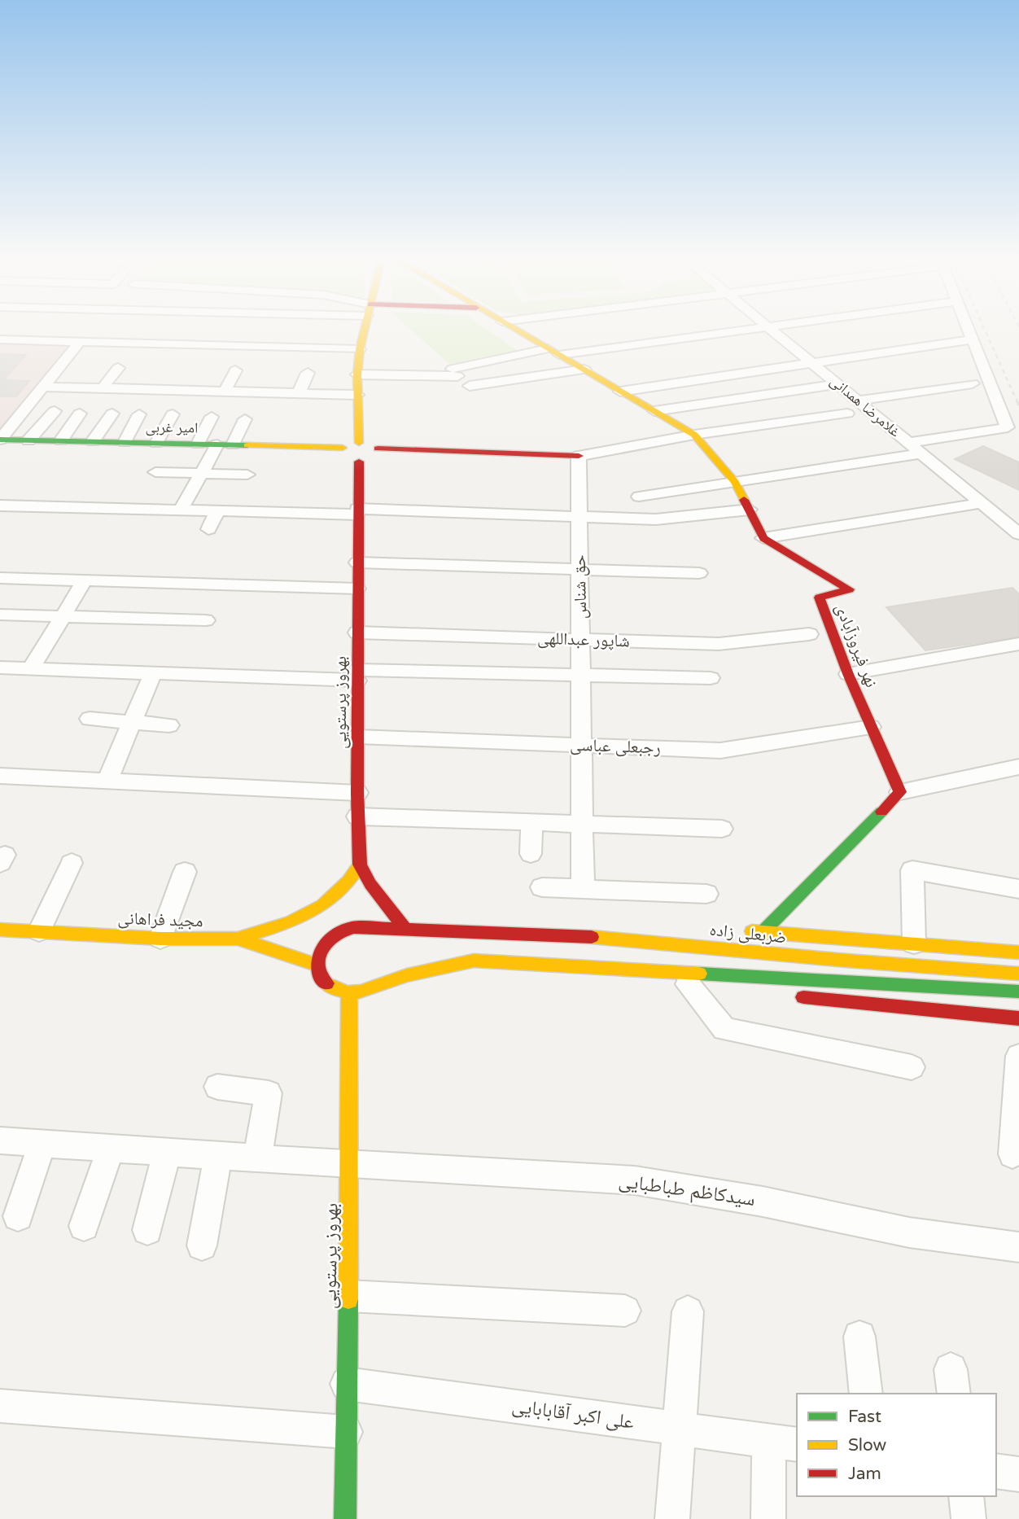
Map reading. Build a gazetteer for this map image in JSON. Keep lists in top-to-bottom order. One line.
{"streets":{"main road":["امیر غربی","نهر فیروزآبادی","بهروز پرستویی","مجید فراهانی","ضربعلی زاده"],"street":["غلامرضا همدانی","حق شناس","شاپور عبداللهی","رجبعلی عباسی","سیدکاظم طباطبایی","علی اکبر آقابابایی"]},"crossings":[["حق شناس","شاپور عبداللهی"],["حق شناس","رجبعلی عباسی"],["شاپور عبداللهی","بهروز پرستویی"],["نهر فیروزآبادی","رجبعلی عباسی"],["بهروز پرستویی","رجبعلی عباسی"],["بهروز پرستویی","ضربعلی زاده"],["بهروز پرستویی","سیدکاظم طباطبایی"],["بهروز پرستویی","علی اکبر آقابابایی"],["مجید فراهانی","ضربعلی زاده"]],"legend":["Fast","Slow","Jam"]}
